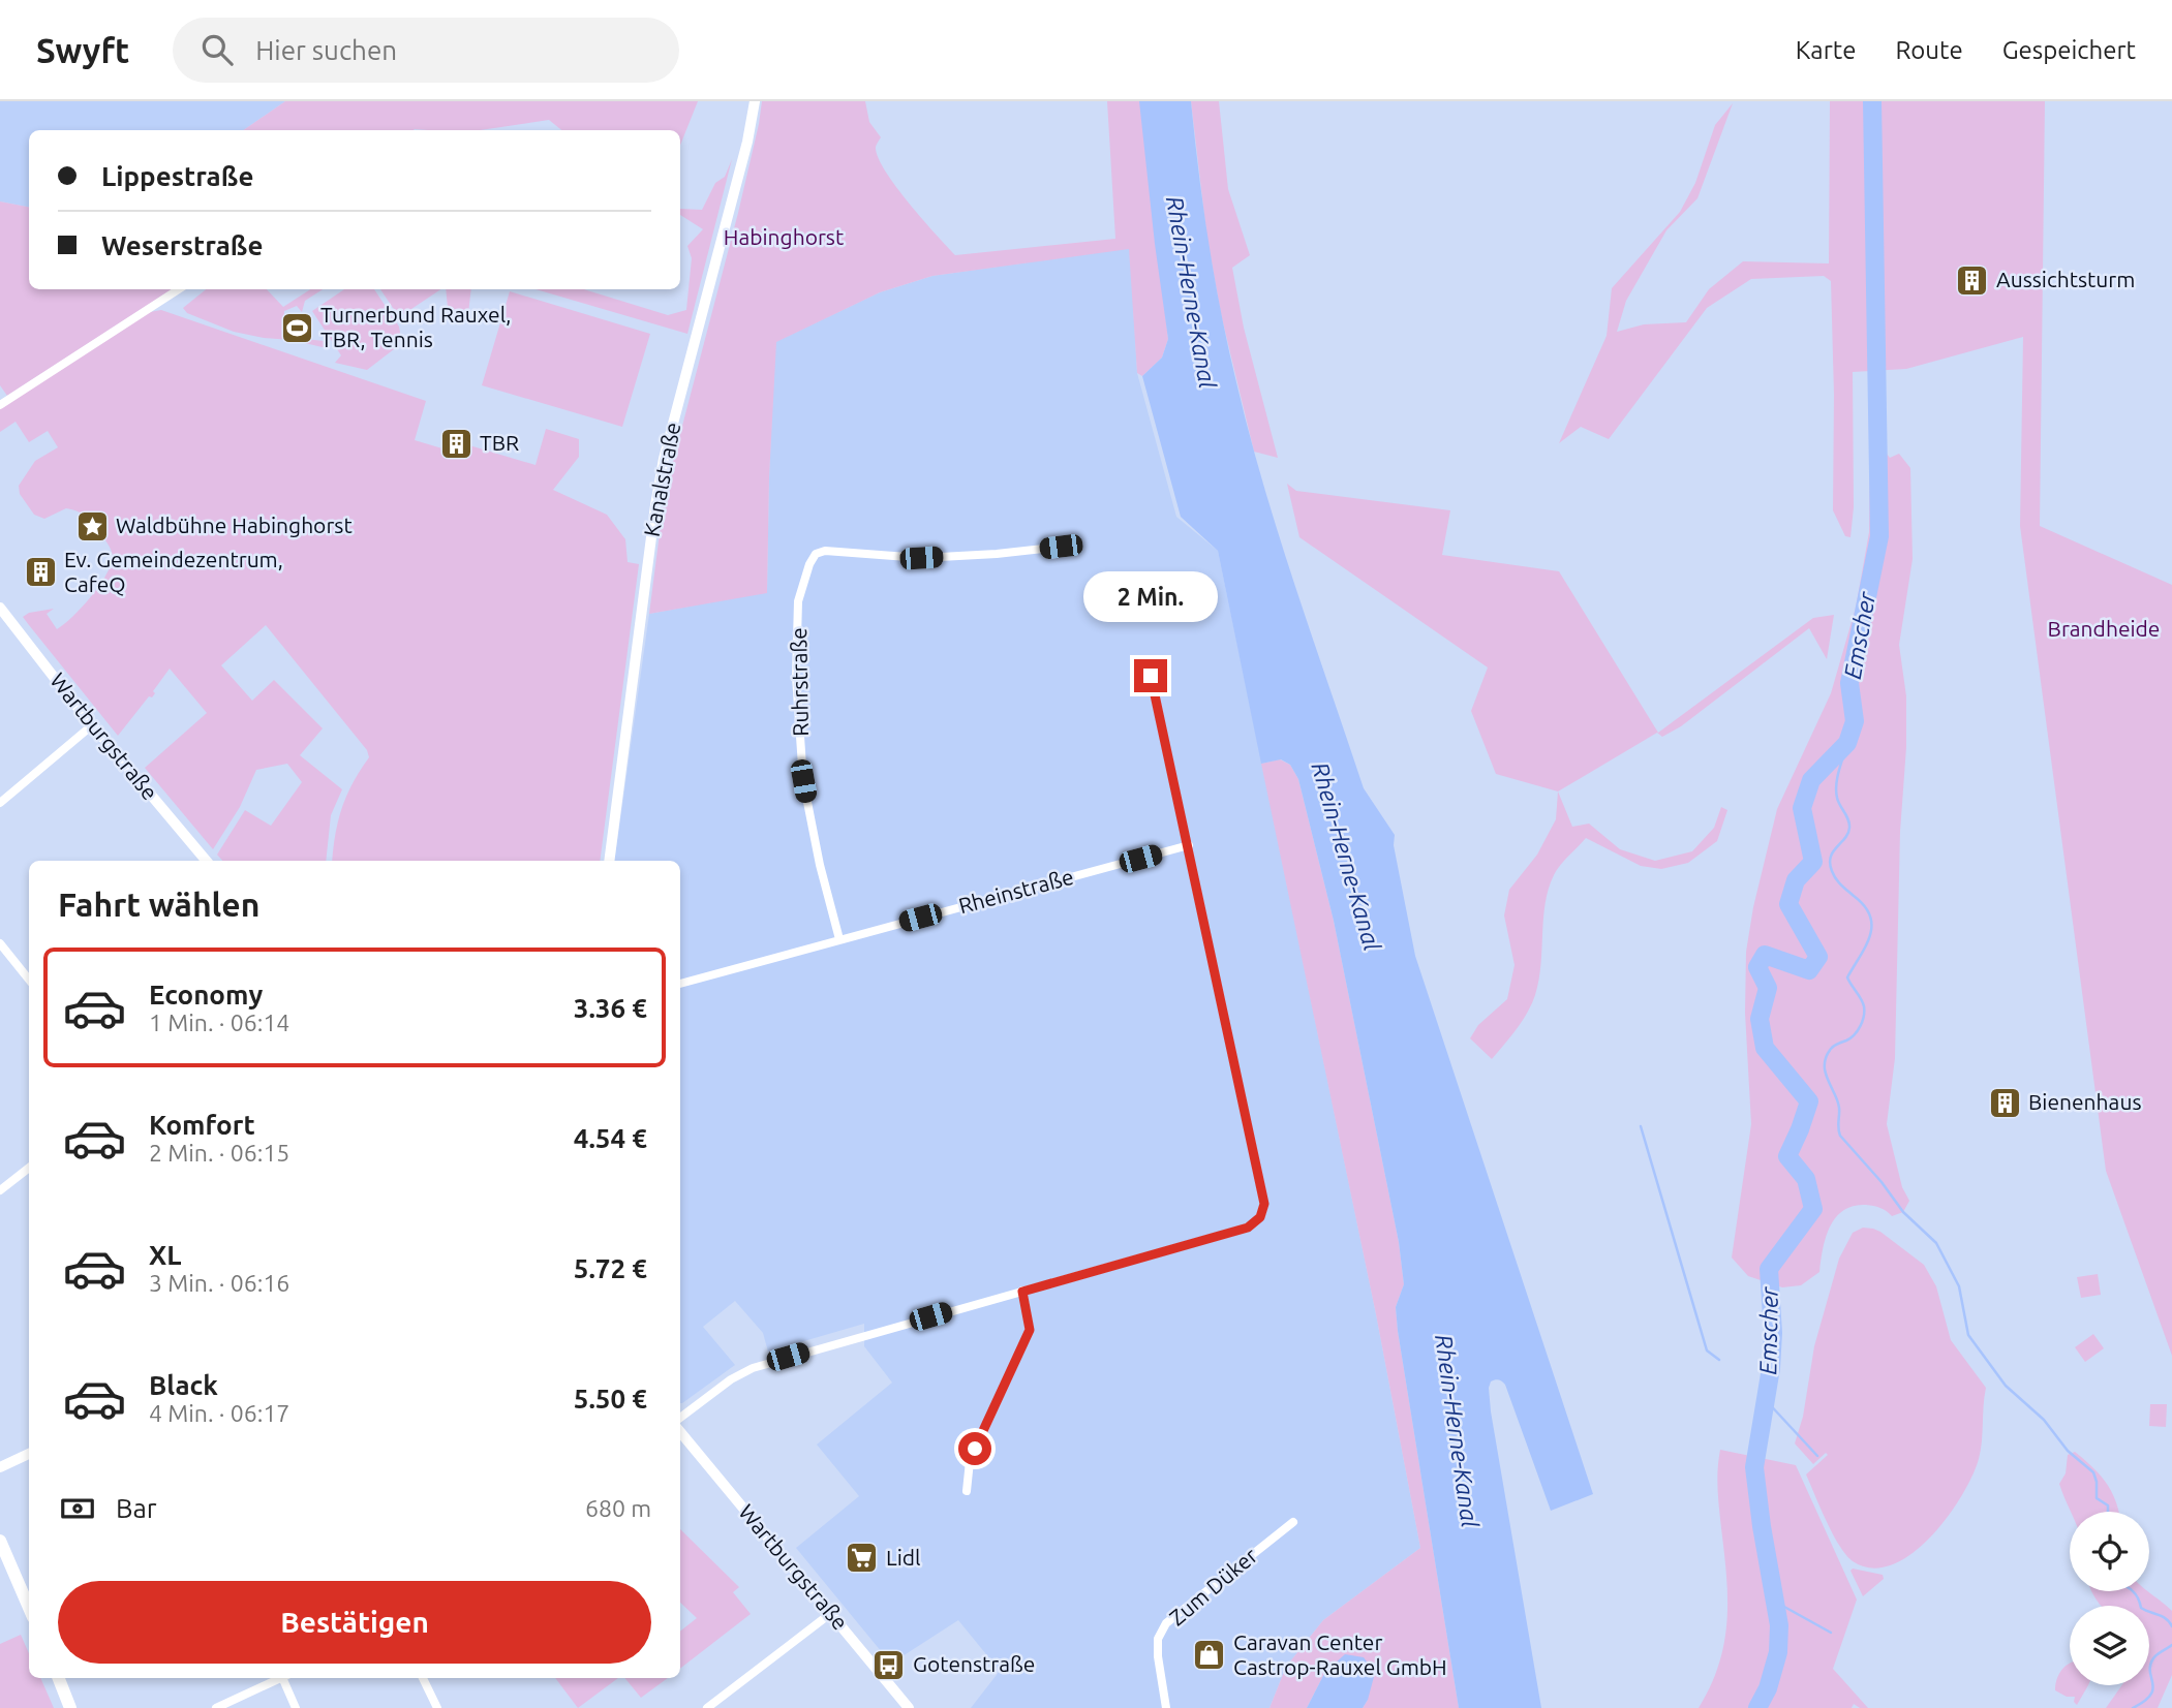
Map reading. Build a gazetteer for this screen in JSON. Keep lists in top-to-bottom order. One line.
{"streets":{"main road":["Kanalstraße","Wartburgstraße"],"street":["Ruhrstraße","Rheinstraße","Zum Düker"]},"crossings":[["Ruhrstraße","Rheinstraße"]],"water":["Rhein-Herne-Kanal","Emscher"],"parks":["Habinghorst","Brandheide"],"places":{"building":["Aussichtsturm","TBR","Ev. Gemeindezentrum, CafeQ","Bienenhaus"],"sports":["Turnerbund Rauxel, TBR, Tennis"],"place":["Waldbühne Habinghorst"],"supermarket":["Lidl"],"shop":["Caravan Center Castrop-Rauxel GmbH"],"bus stop":["Gotenstraße"]},"page":{"header":"Swyft","search":"Hier suchen","nav":["Karte","Route","Gespeichert"],"banner":["Lippestraße","Weserstraße"],"bubble":"2 Min.","heading":"Fahrt wählen","list":[{"name":"Economy","note":"1 Min. · 06:14","value":"3.36 €"},{"name":"Komfort","note":"2 Min. · 06:15","value":"4.54 €"},{"name":"XL","note":"3 Min. · 06:16","value":"5.72 €"},{"name":"Black","note":"4 Min. · 06:17","value":"5.50 €"}],"pay":["Bar","680 m"],"buttons":"Bestätigen"}}
